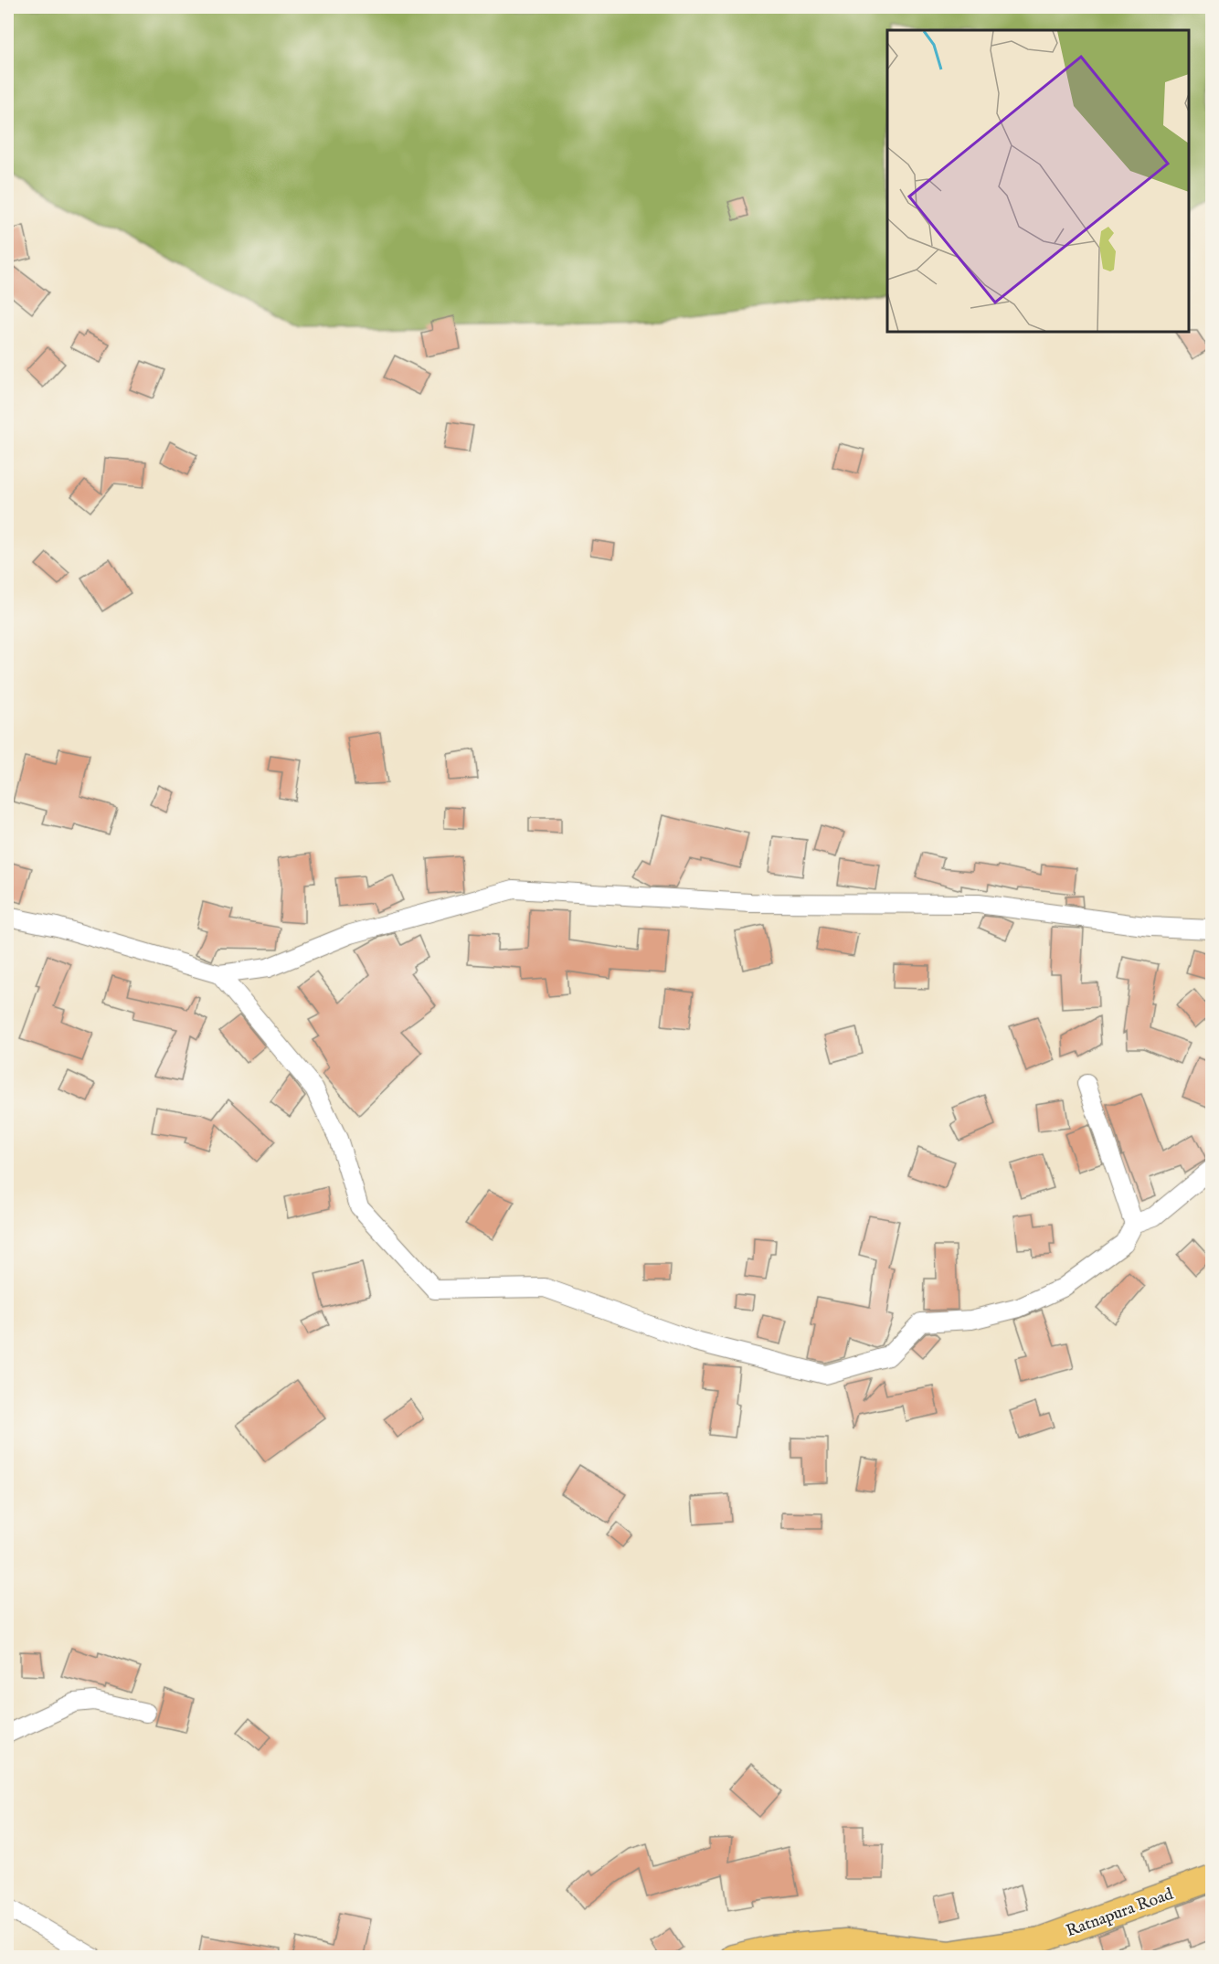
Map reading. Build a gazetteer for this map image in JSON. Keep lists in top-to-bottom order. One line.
{"streets":{"highway":["Ratnapura Road"]}}
